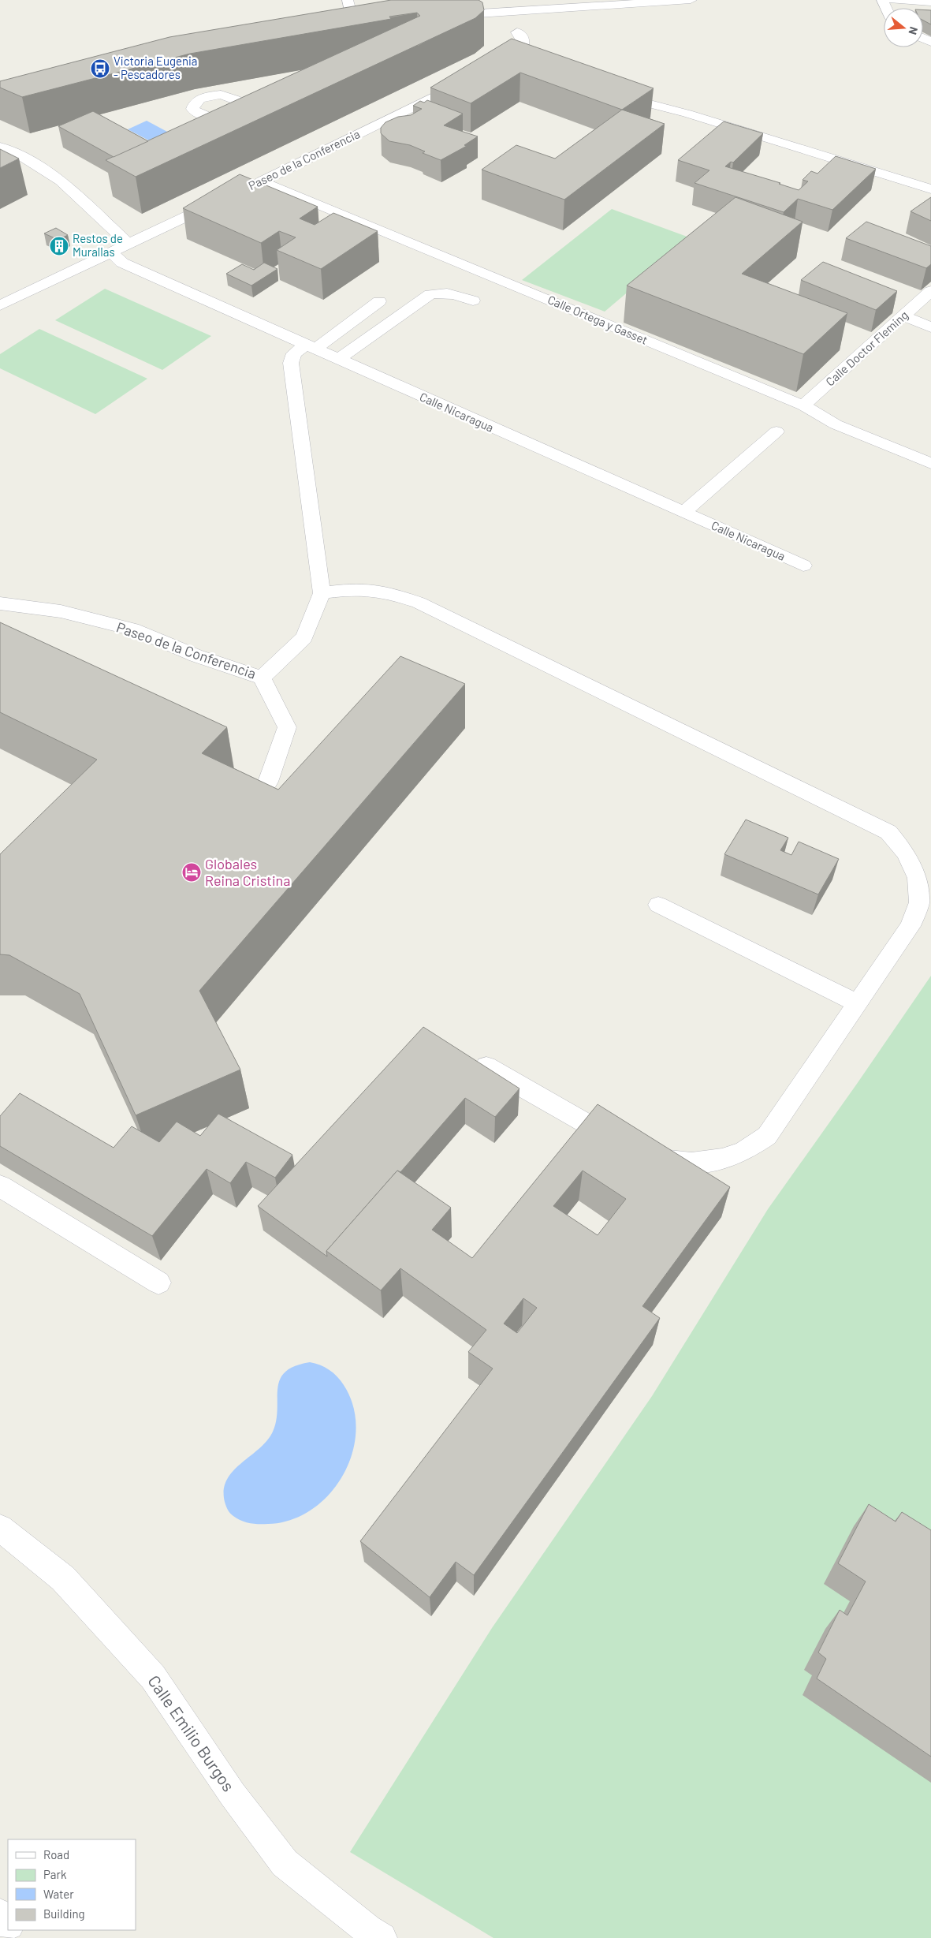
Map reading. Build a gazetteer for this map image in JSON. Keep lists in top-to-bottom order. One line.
{"streets":{"street":["Paseo de la Conferencia","Calle Ortega y Gasset","Calle Doctor Fleming","Calle Nicaragua","Calle Emilio Burgos"]},"crossings":[["Paseo de la Conferencia","Calle Ortega y Gasset"],["Calle Ortega y Gasset","Calle Doctor Fleming"]],"places":{"bus stop":["Victoria Eugenia - Pescadores"],"building":["Restos de Murallas"],"hotel":["Globales Reina Cristina"]},"legend":["Road","Park","Water","Building"],"north":"right"}
